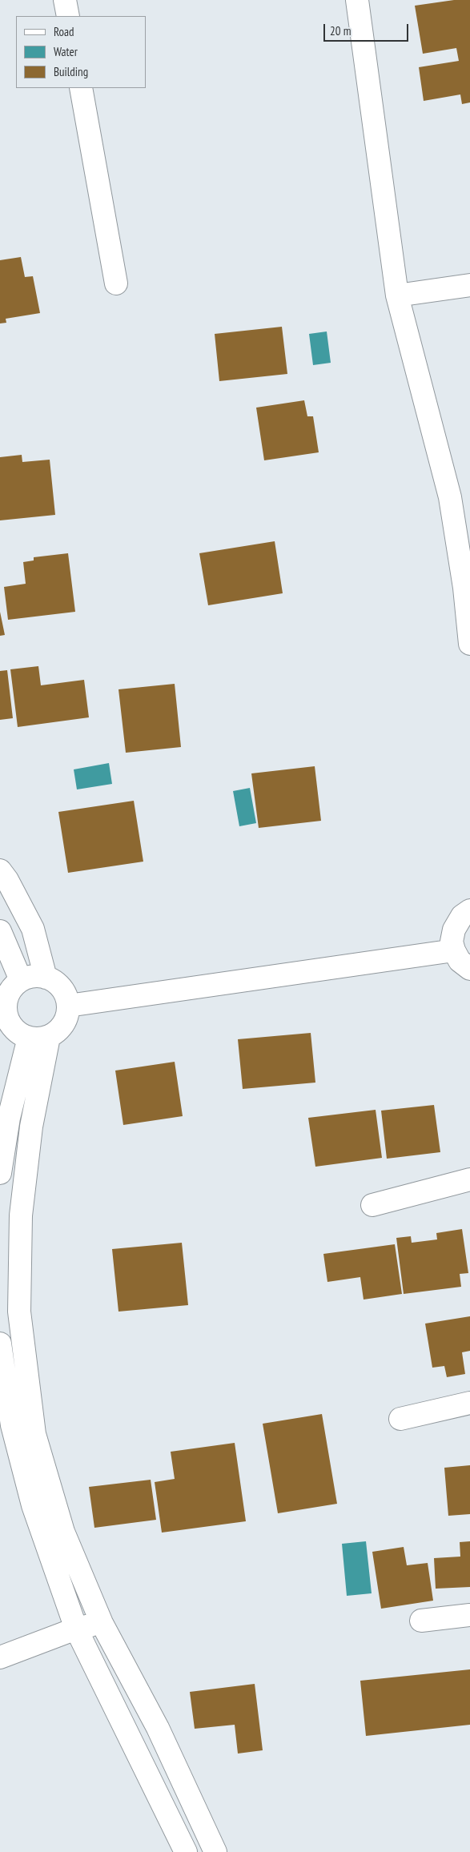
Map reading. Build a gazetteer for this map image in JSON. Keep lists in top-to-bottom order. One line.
{"legend":["Road","Water","Building"],"scale_bar":"20 m"}
